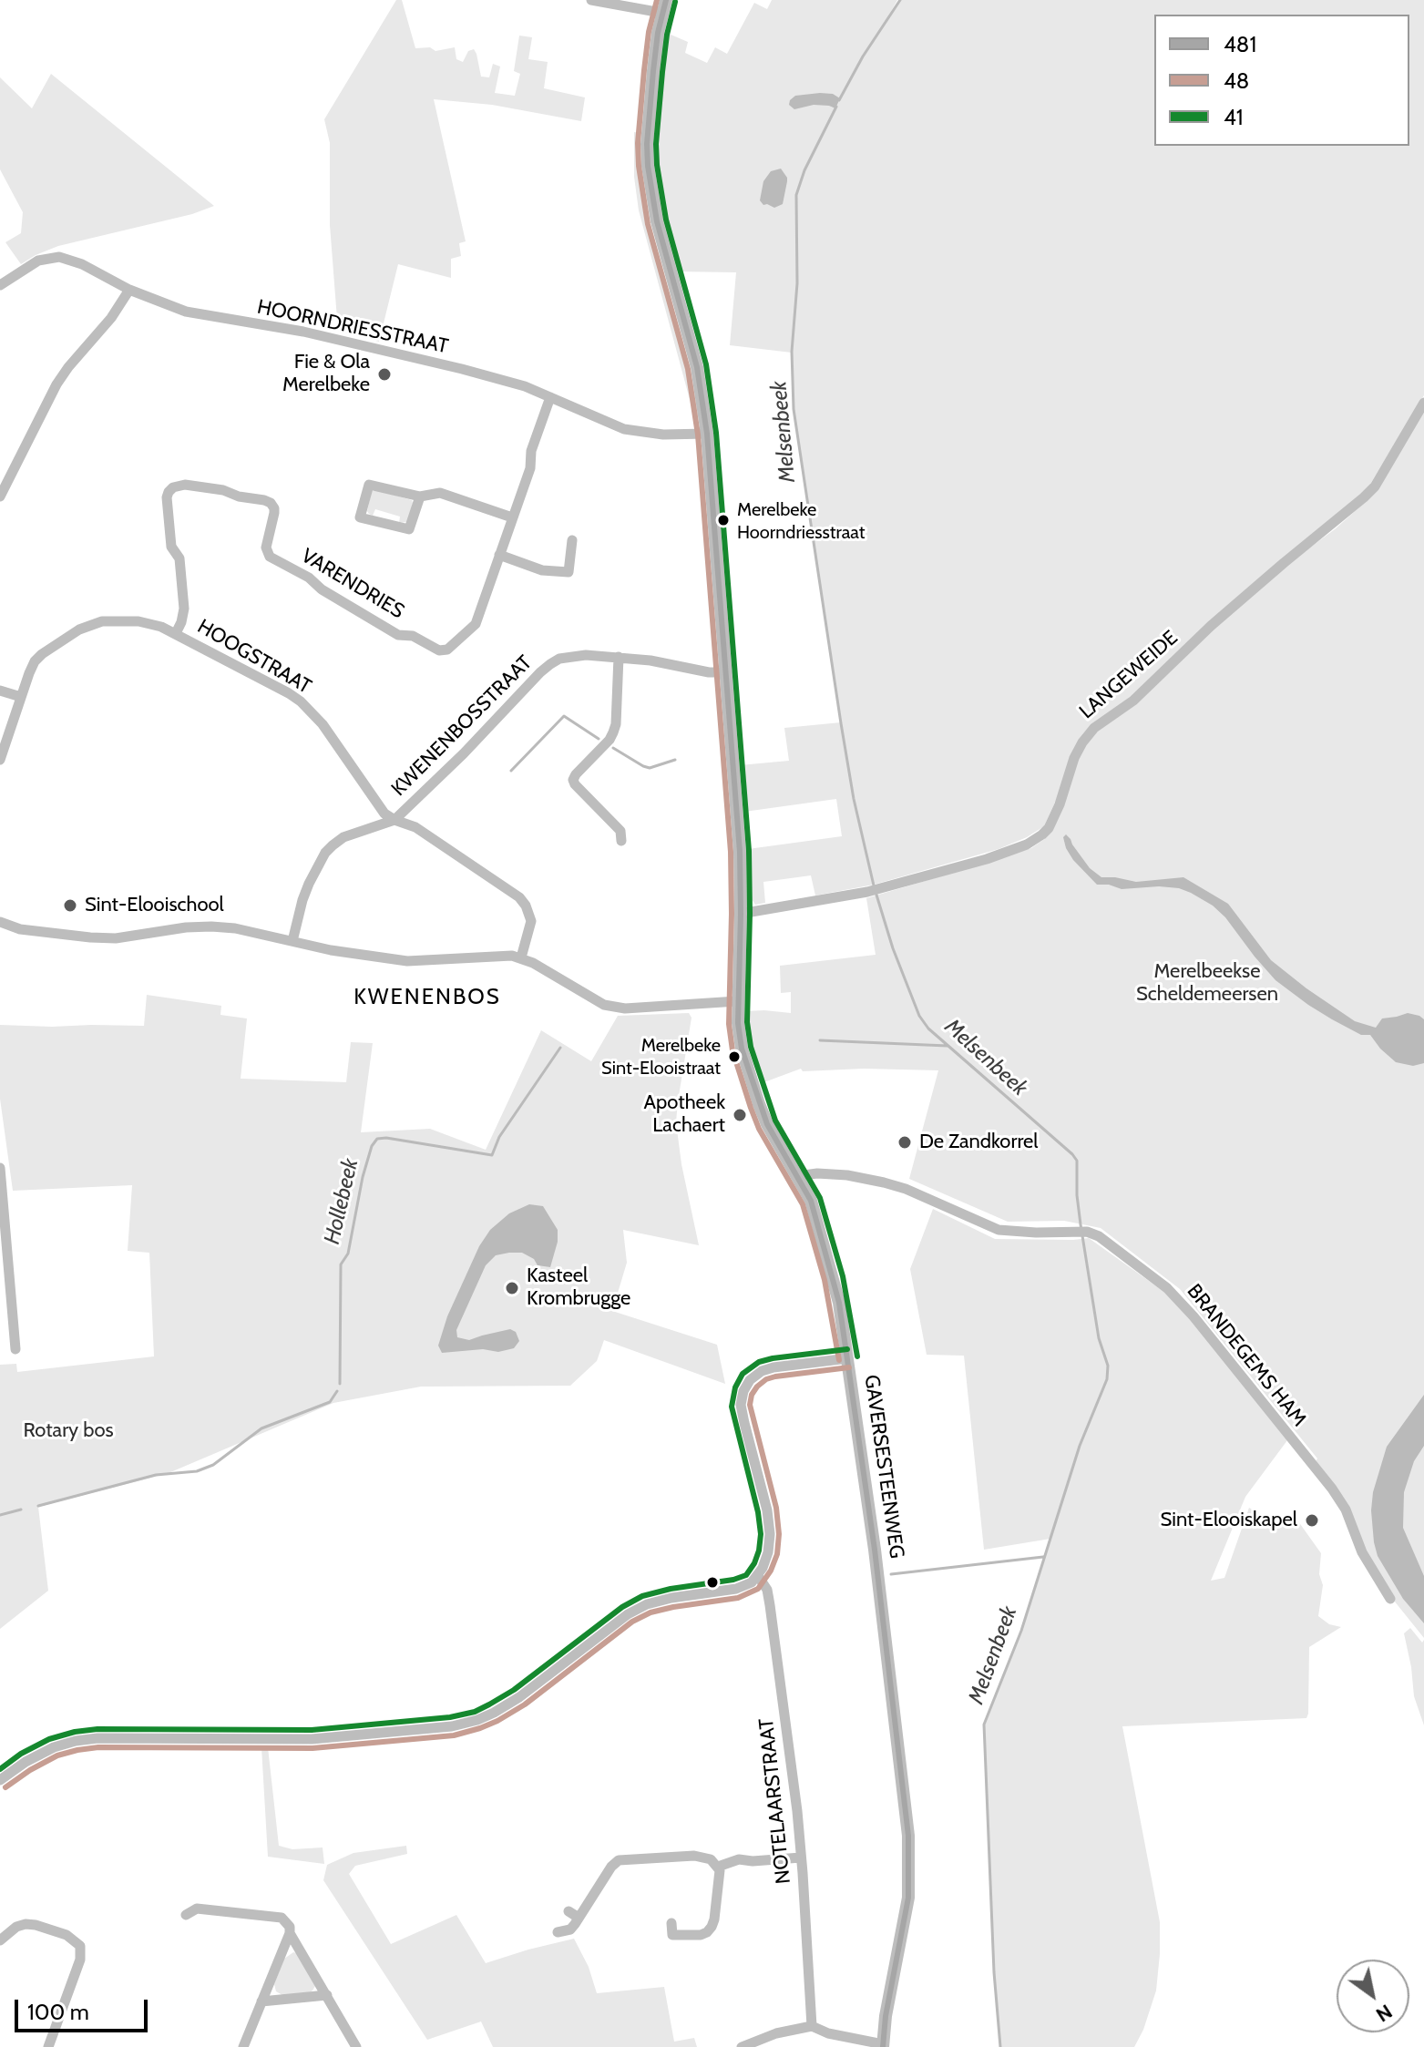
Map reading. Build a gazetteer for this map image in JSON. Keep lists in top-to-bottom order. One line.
{"streets":{"street":["HOORNDRIESSTRAAT","VARENDRIES","HOOGSTRAAT","LANGEWEIDE","KWENENBOSSTRAAT","BRANDEGEMS HAM","GAVERSESTEENWEG","NOTELAARSTRAAT"]},"crossings":[["HOORNDRIESSTRAAT","VARENDRIES"],["HOORNDRIESSTRAAT","GAVERSESTEENWEG"],["VARENDRIES","HOOGSTRAAT"],["HOOGSTRAAT","KWENENBOSSTRAAT"],["LANGEWEIDE","GAVERSESTEENWEG"],["KWENENBOSSTRAAT","GAVERSESTEENWEG"],["BRANDEGEMS HAM","GAVERSESTEENWEG"]],"districts":["KWENENBOS"],"water":["Melsenbeek","Hollebeek"],"parks":["Merelbeekse Scheldemeersen","Rotary bos"],"places":["Fie & Ola Merelbeke","Merelbeke Hoorndriesstraat","Sint-Elooischool","Merelbeke Sint-Elooistraat","Apotheek Lachaert","De Zandkorrel","Kasteel Krombrugge","Sint-Elooiskapel"],"lines":["transit line 481","transit line 48","transit line 41"],"legend":["481","48","41"],"scale_bar":"100 m","north":"bottom right"}
